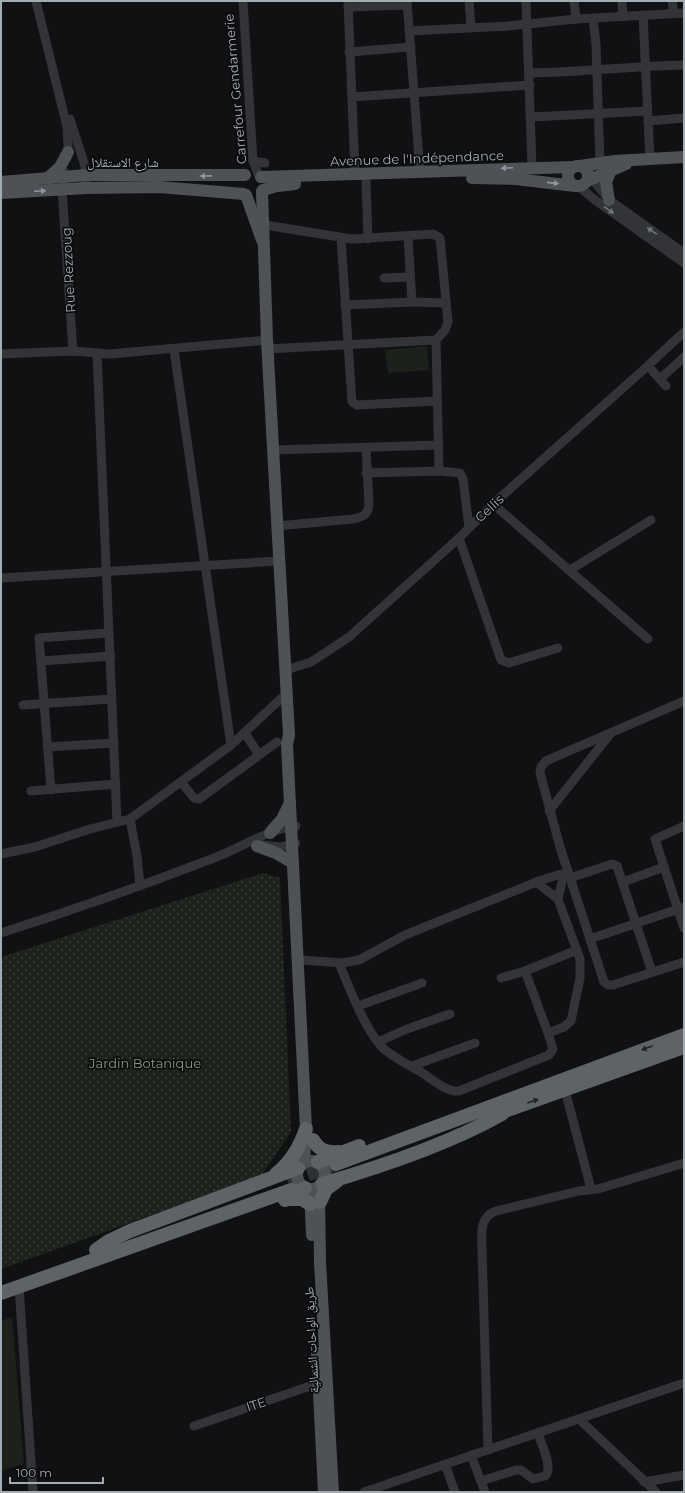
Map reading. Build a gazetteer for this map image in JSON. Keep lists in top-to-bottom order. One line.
{"streets":{"main road":["Carrefour Gendarmerie","Avenue de l'Indépendance","شارع الاستقلال","طريق الواحات الشمالية"],"street":["Rue Rezzoug","Cellis","ITE"]},"crossings":[["Carrefour Gendarmerie","Avenue de l'Indépendance"],["Carrefour Gendarmerie","شارع الاستقلال"],["Avenue de l'Indépendance","شارع الاستقلال"],["شارع الاستقلال","Rue Rezzoug"],["طريق الواحات الشمالية","ITE"]],"parks":["Jardin Botanique"],"scale_bar":"100 m"}
